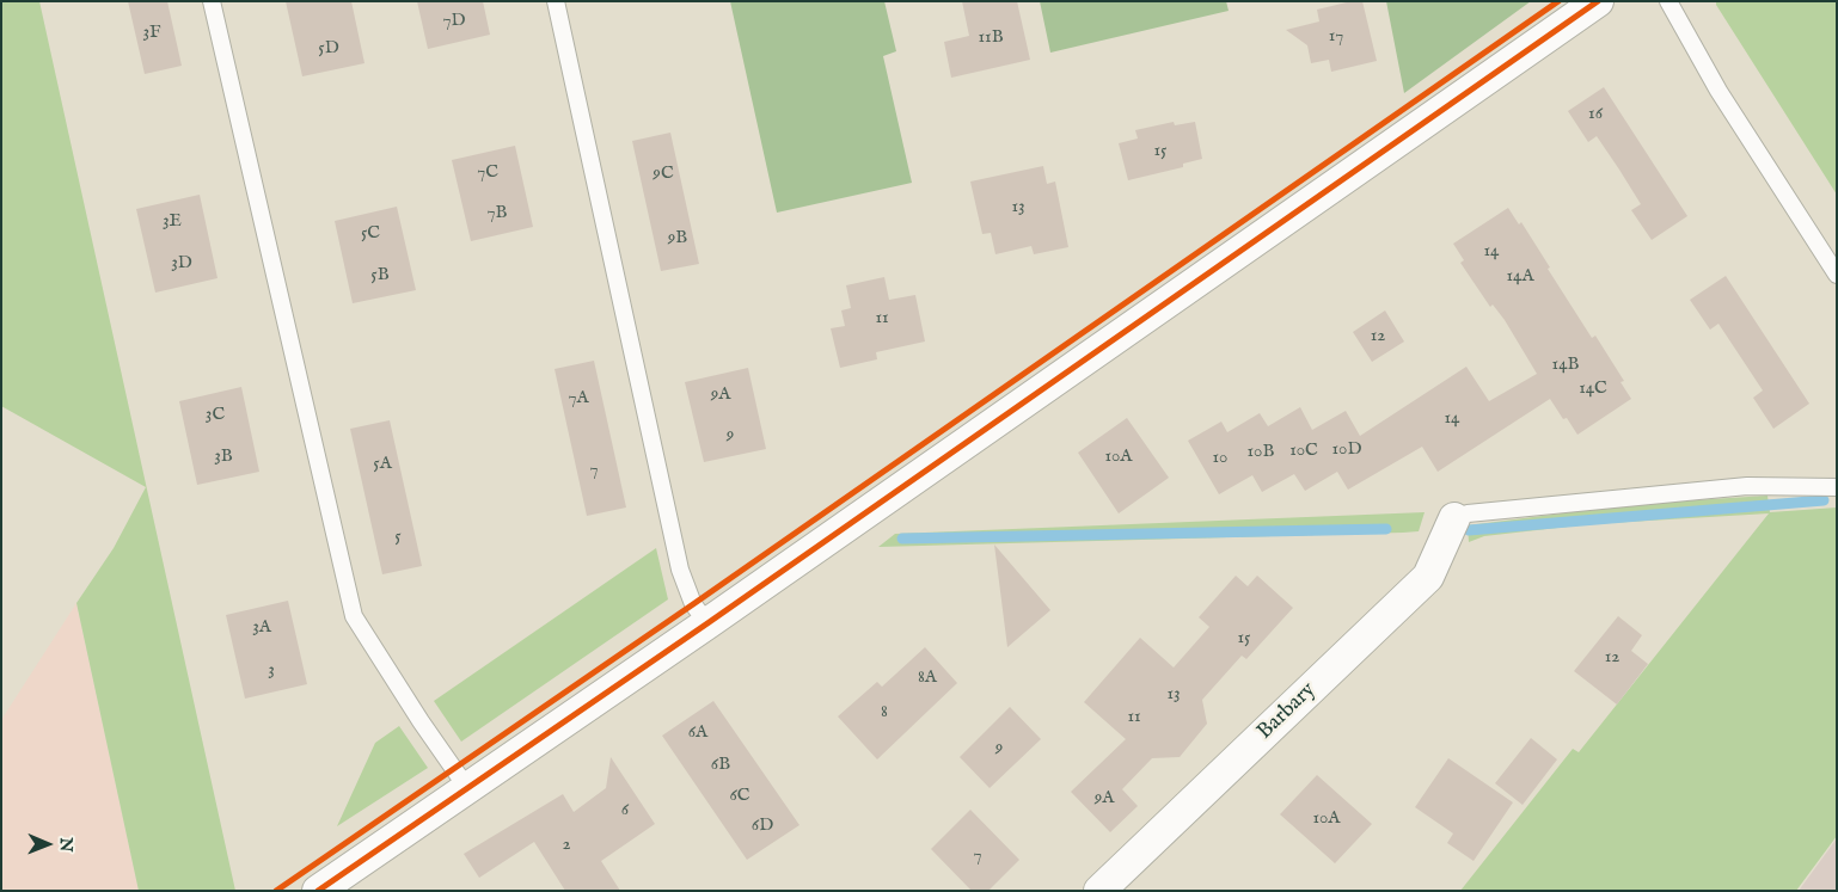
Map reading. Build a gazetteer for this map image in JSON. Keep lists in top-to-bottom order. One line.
{"streets":{"street":["Barbary"]},"house_numbers":["7D","3F","17","11B","5D","16","15","7C","9C","13","7B","3E","5C","9B","14","3D","5B","14A","11","12","14B","14C","9A","7A","3C","14","9","10D","10C","10B","3B","10A","10","5A","7","5","3A","15","12","3","8A","13","8","11","6A","9","6B","6C","9A","6","10A","6D","2","7"],"north":"right"}
